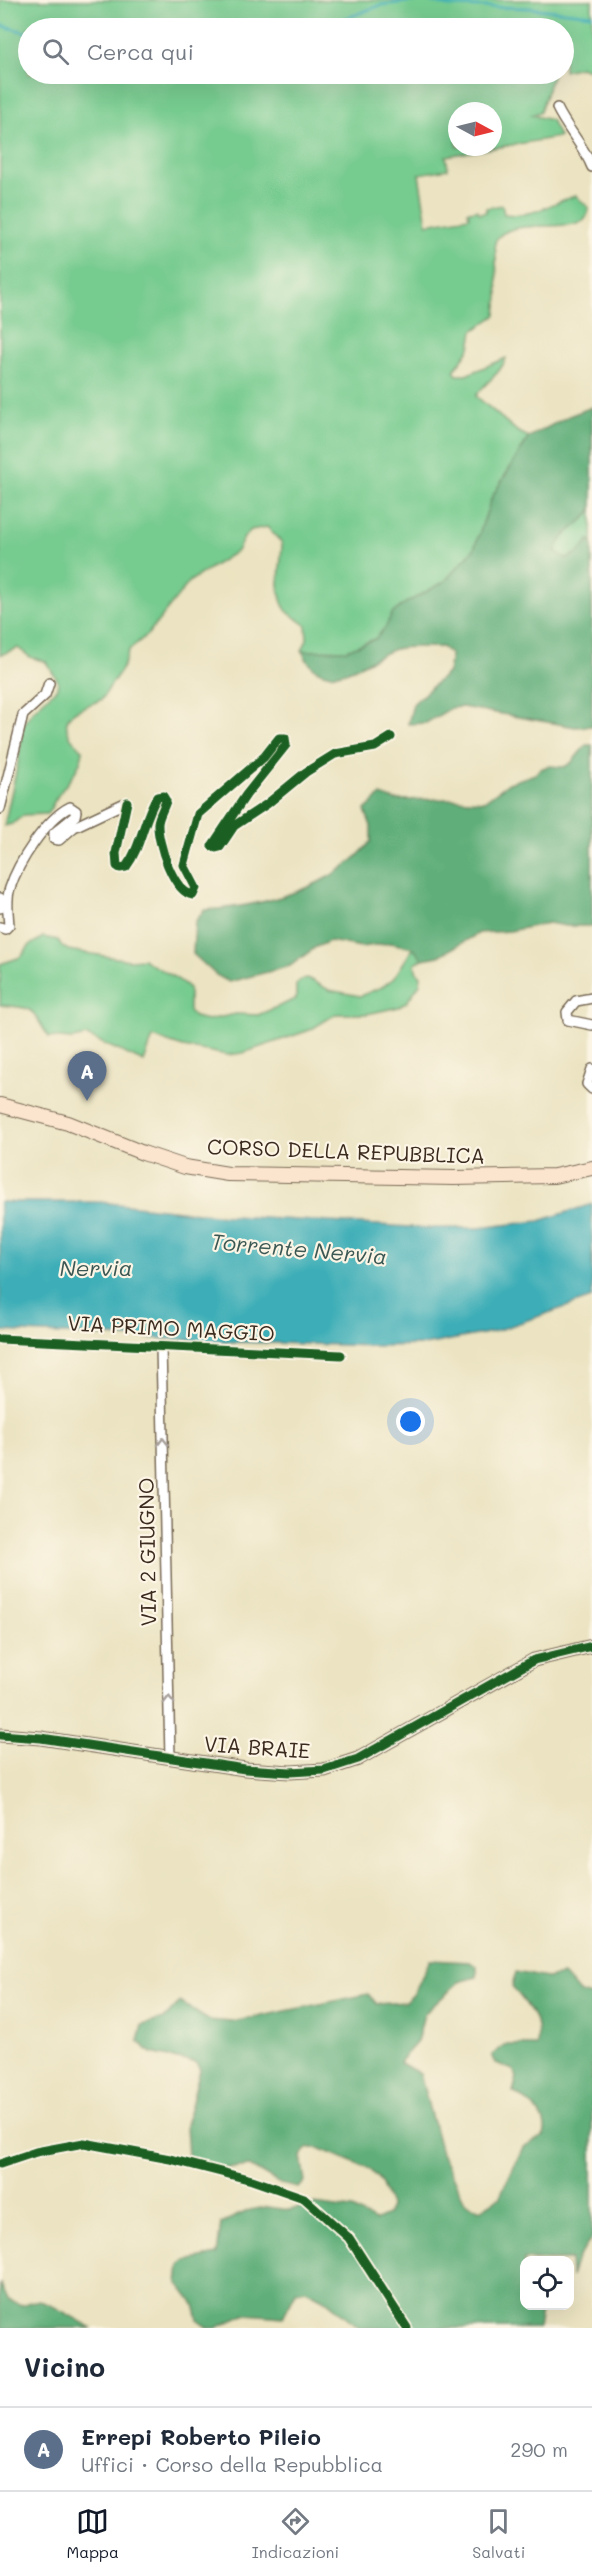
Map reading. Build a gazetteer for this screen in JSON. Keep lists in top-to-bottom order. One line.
{"streets":{"main road":["CORSO DELLA REPUBBLICA"],"street":["VIA PRIMO MAGGIO","VIA 2 GIUGNO","VIA BRAIE"]},"crossings":[["VIA PRIMO MAGGIO","VIA 2 GIUGNO"],["VIA 2 GIUGNO","VIA BRAIE"]],"one_way":["VIA 2 GIUGNO"],"water":["Torrente Nervia","Nervia"],"north":"right","page":{"search":"Cerca qui","pins":"A","heading":"Vicino","list":[{"mark":"A","name":"Errepi Roberto Pileio","note":"Uffici · Corso della Repubblica","value":"290 m"}],"nav":["Mappa","Indicazioni","Salvati"]}}
